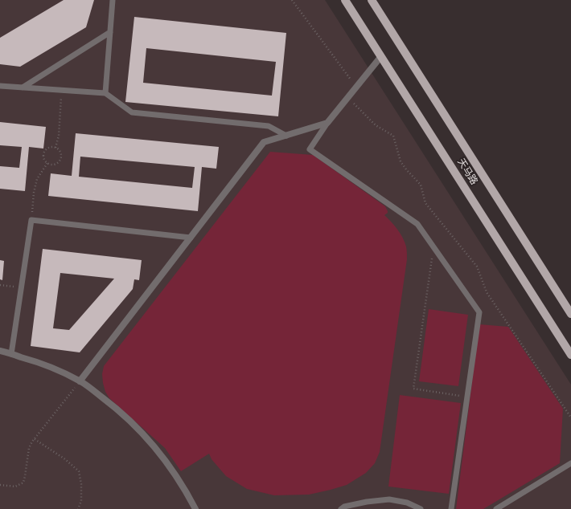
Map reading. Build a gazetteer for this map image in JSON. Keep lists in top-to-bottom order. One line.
{"streets":{"main road":["天马路"]}}
